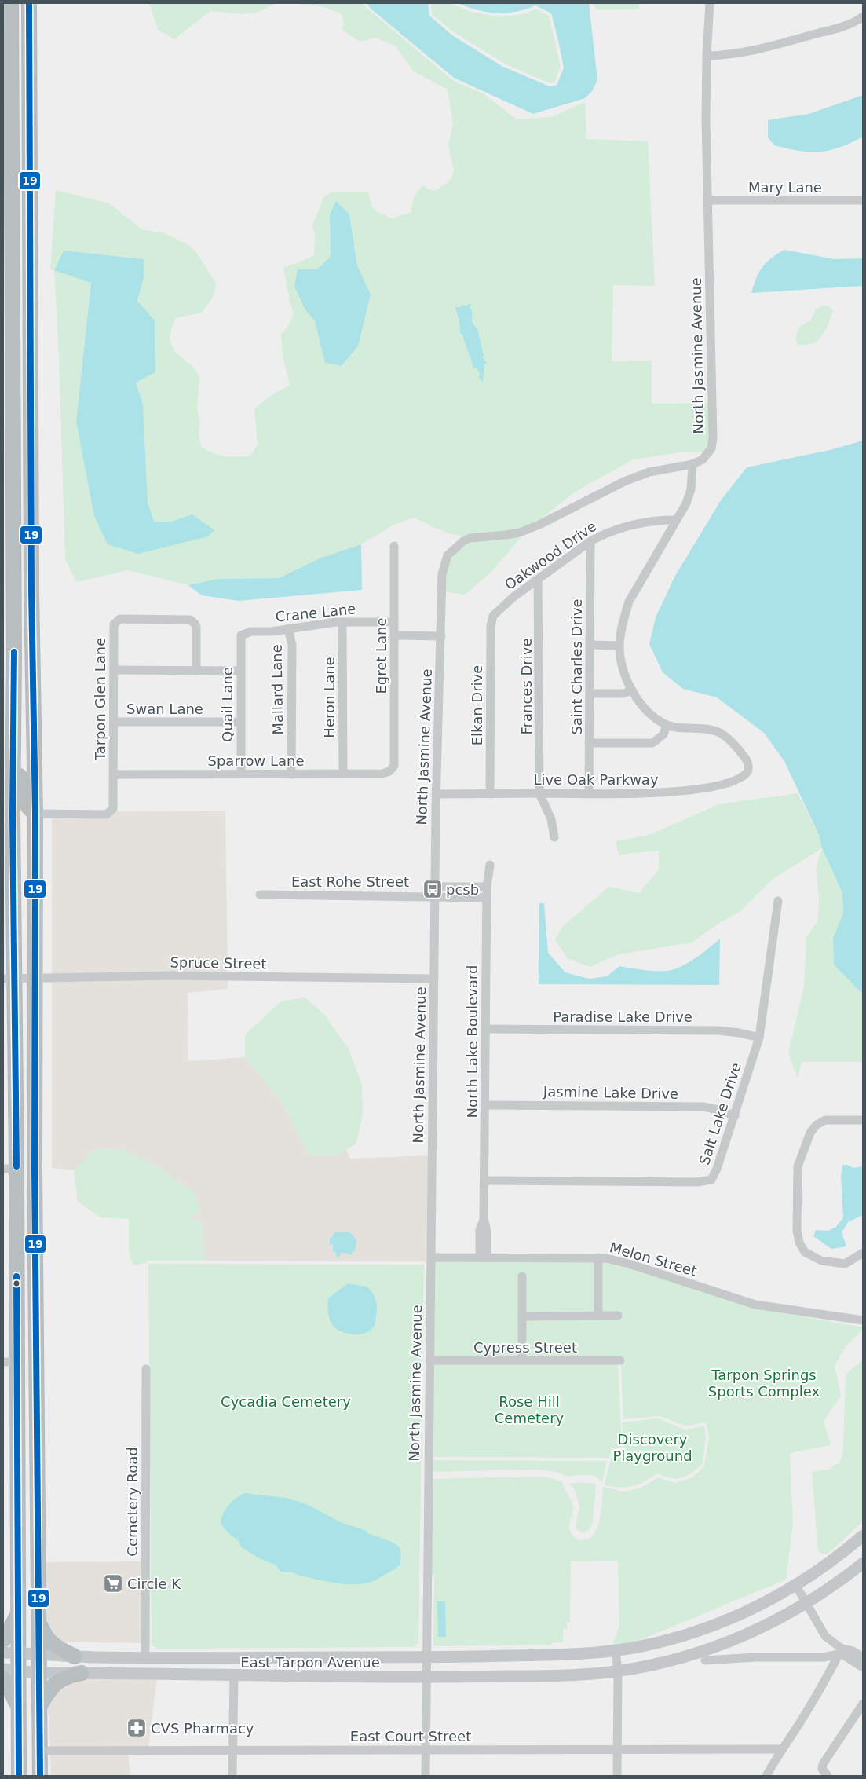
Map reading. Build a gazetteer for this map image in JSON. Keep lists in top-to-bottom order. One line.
{"streets":{"main road":["East Tarpon Avenue"],"street":["Mary Lane","North Jasmine Avenue","Oakwood Drive","Crane Lane","Egret Lane","Saint Charles Drive","Frances Drive","Mallard Lane","Heron Lane","Tarpon Glen Lane","Quail Lane","Elkan Drive","Swan Lane","Sparrow Lane","Live Oak Parkway","East Rohe Street","Spruce Street","Paradise Lake Drive","North Lake Boulevard","Jasmine Lake Drive","Salt Lake Drive","Melon Street","Cypress Street","Cemetery Road","East Court Street"]},"crossings":[["Mary Lane","North Jasmine Avenue"],["North Jasmine Avenue","Live Oak Parkway"],["North Jasmine Avenue","East Rohe Street"],["North Jasmine Avenue","Spruce Street"],["North Jasmine Avenue","Melon Street"],["North Jasmine Avenue","Cypress Street"],["North Jasmine Avenue","East Tarpon Avenue"],["North Jasmine Avenue","East Court Street"],["Oakwood Drive","Saint Charles Drive"],["Oakwood Drive","Frances Drive"],["Oakwood Drive","Elkan Drive"],["Crane Lane","Egret Lane"],["Crane Lane","Mallard Lane"],["Crane Lane","Heron Lane"],["Crane Lane","Quail Lane"],["Egret Lane","Sparrow Lane"],["Saint Charles Drive","Live Oak Parkway"],["Frances Drive","Live Oak Parkway"],["Mallard Lane","Sparrow Lane"],["Heron Lane","Sparrow Lane"],["Tarpon Glen Lane","Swan Lane"],["Tarpon Glen Lane","Sparrow Lane"],["Quail Lane","Swan Lane"],["Quail Lane","Sparrow Lane"],["Elkan Drive","Live Oak Parkway"],["East Rohe Street","North Lake Boulevard"],["Paradise Lake Drive","North Lake Boulevard"],["Paradise Lake Drive","Salt Lake Drive"],["North Lake Boulevard","Jasmine Lake Drive"],["North Lake Boulevard","Salt Lake Drive"],["North Lake Boulevard","Melon Street"],["Jasmine Lake Drive","Salt Lake Drive"],["Cemetery Road","East Tarpon Avenue"]],"parks":["Tarpon Springs Sports Complex","Cycadia Cemetery","Rose Hill Cemetery","Discovery Playground"],"places":{"bus stop":["pcsb"],"supermarket":["Circle K"],"pharmacy":["CVS Pharmacy"]},"lines":["transit line 19"]}
